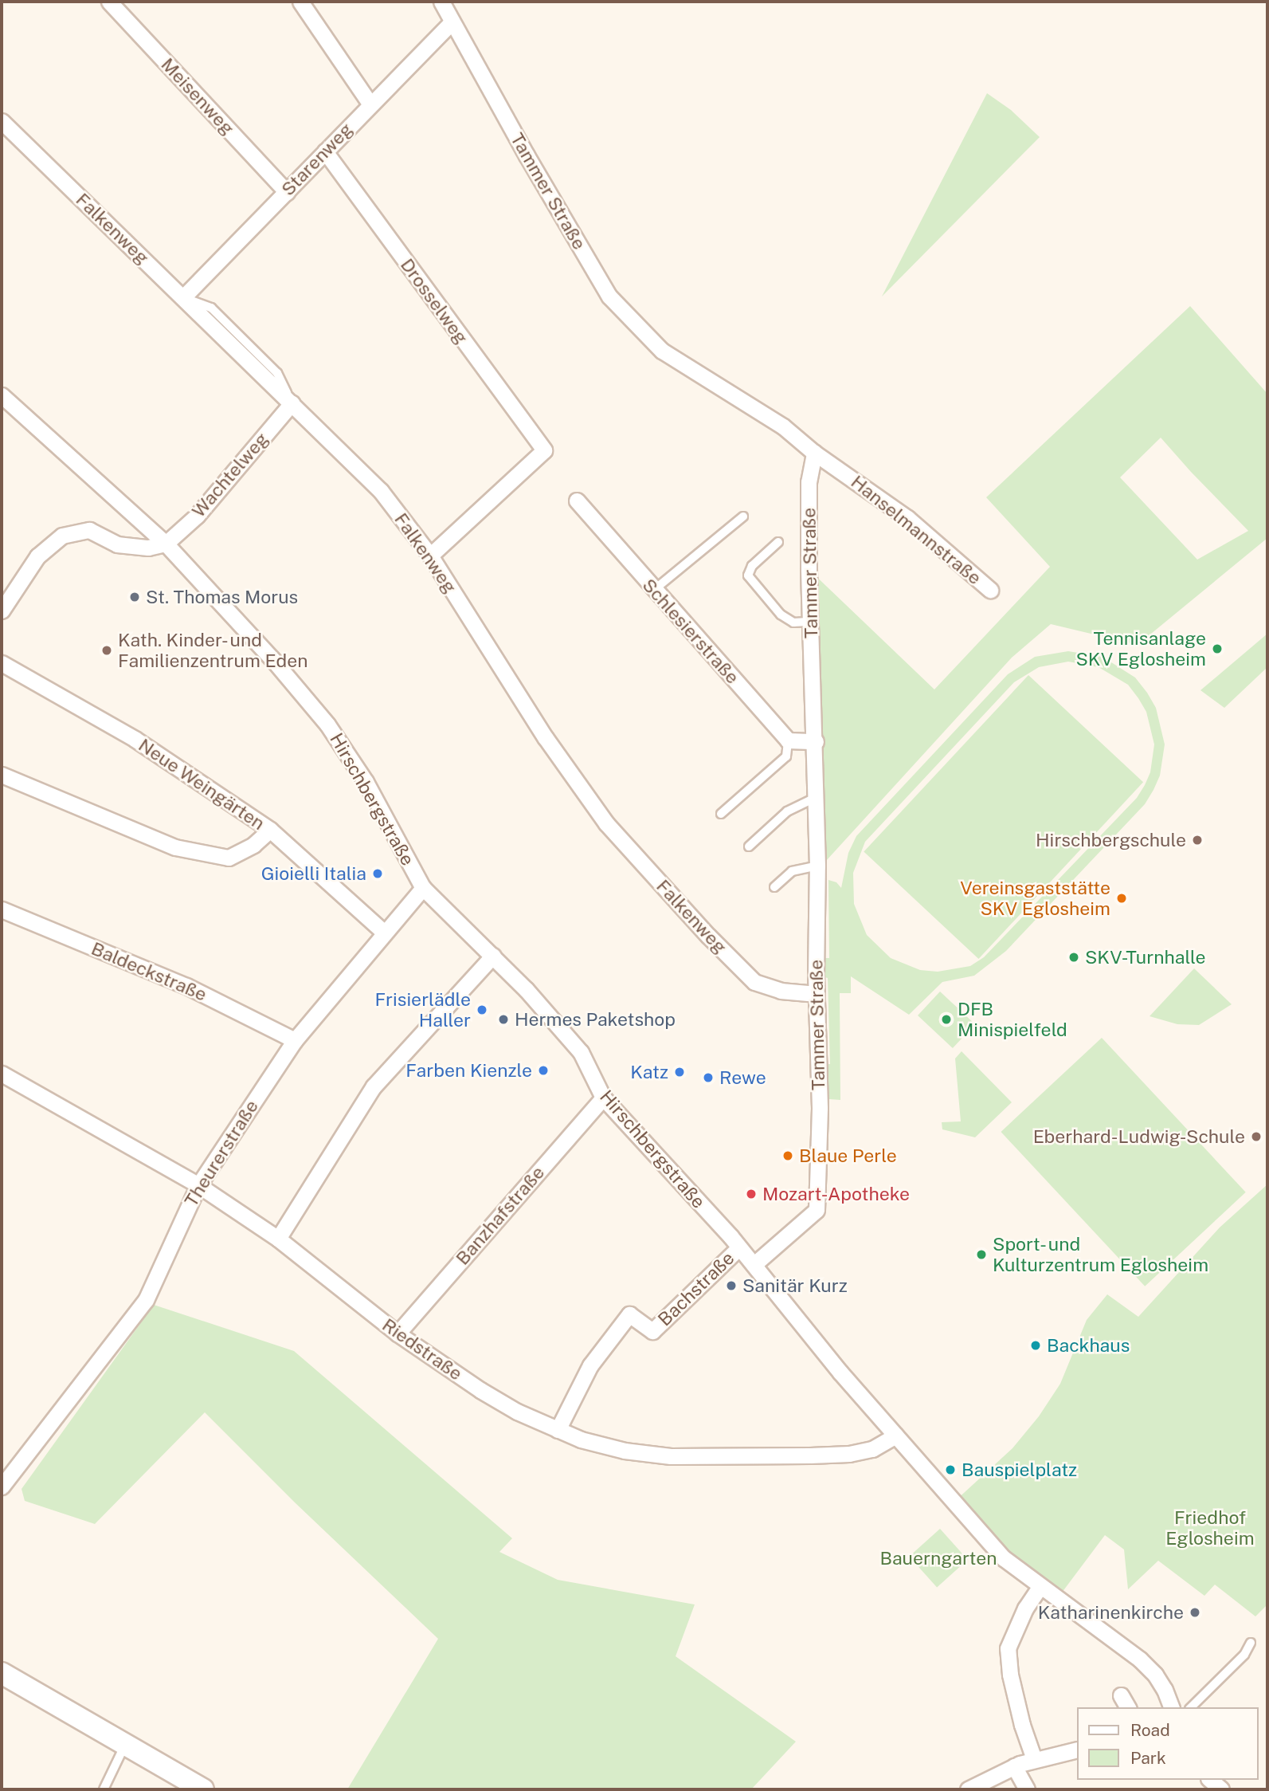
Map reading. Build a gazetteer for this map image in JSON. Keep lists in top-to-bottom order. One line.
{"streets":{"street":["Meisenweg","Starenweg","Tammer Straße","Falkenweg","Drosselweg","Wachtelweg","Hanselmannstraße","Schlesierstraße","Neue Weingärten","Hirschbergstraße","Baldeckstraße","Theurerstraße","Banzhafstraße","Bachstraße","Riedstraße"]},"crossings":[["Meisenweg","Starenweg"],["Starenweg","Tammer Straße"],["Starenweg","Falkenweg"],["Starenweg","Drosselweg"],["Tammer Straße","Falkenweg"],["Tammer Straße","Hanselmannstraße"],["Tammer Straße","Hirschbergstraße"],["Falkenweg","Drosselweg"],["Falkenweg","Wachtelweg"],["Wachtelweg","Hirschbergstraße"],["Neue Weingärten","Theurerstraße"],["Hirschbergstraße","Theurerstraße"],["Hirschbergstraße","Banzhafstraße"],["Hirschbergstraße","Bachstraße"],["Hirschbergstraße","Riedstraße"],["Baldeckstraße","Theurerstraße"],["Theurerstraße","Riedstraße"],["Banzhafstraße","Riedstraße"],["Bachstraße","Riedstraße"]],"parks":["Friedhof Eglosheim","Bauerngarten"],"places":["St. Thomas Morus","Tennisanlage SKV Eglosheim","Kath. Kinder- und Familienzentrum Eden","Hirschbergschule","Gioielli Italia","Vereinsgaststätte SKV Eglosheim","SKV-Turnhalle","Frisierlädle Haller","Hermes Paketshop","DFB Minispielfeld","Farben Kienzle","Katz","Rewe","Eberhard-Ludwig-Schule","Blaue Perle","Mozart-Apotheke","Sport- und Kulturzentrum Eglosheim","Sanitär Kurz","Backhaus","Bauspielplatz","Katharinenkirche"],"legend":["Road","Park"]}
